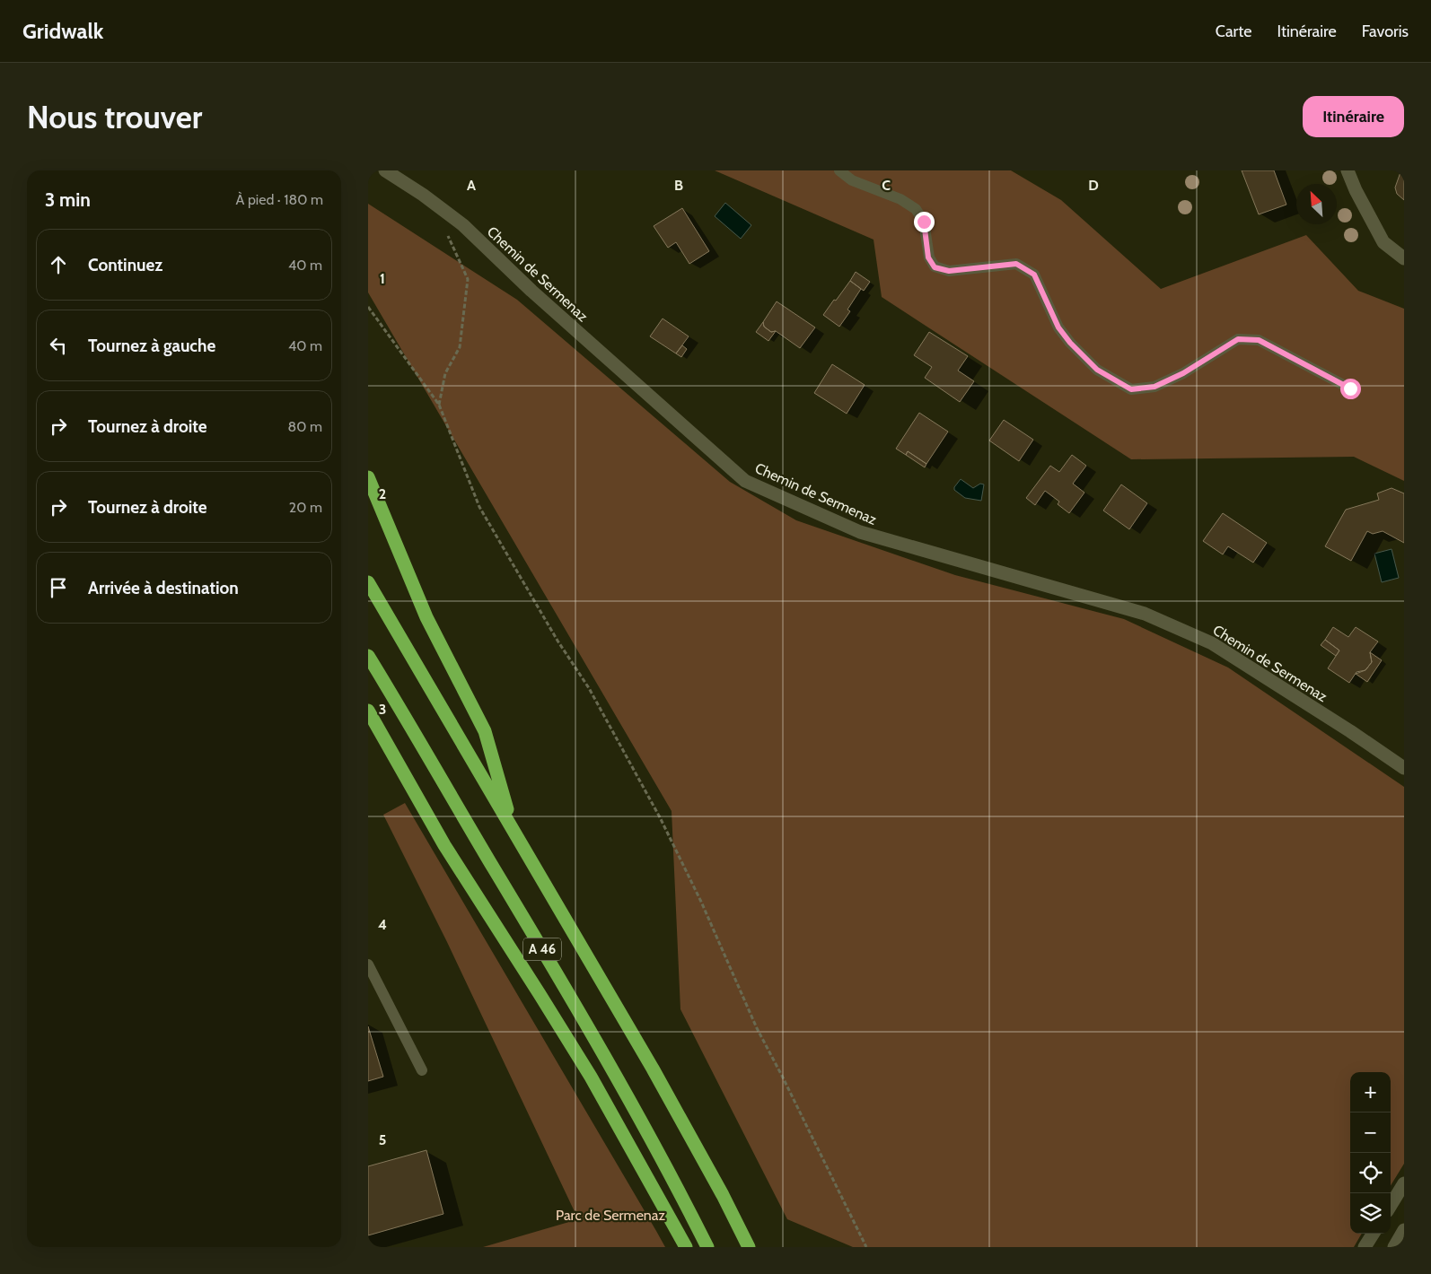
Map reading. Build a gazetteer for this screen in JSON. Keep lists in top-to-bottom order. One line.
{"streets":{"highway":["A 46"],"street":["Chemin de Sermenaz"]},"parks":["Parc de Sermenaz"],"north":"top left","page":{"header":"Gridwalk","nav":["Carte","Itinéraire","Favoris"],"buttons":"Itinéraire","title":"Nous trouver","heading":["3 min","À pied · 180 m"],"list":[["Continuez","40 m"],["Tournez à gauche","40 m"],["Tournez à droite","80 m"],["Tournez à droite","20 m"],"Arrivée à destination"],"map_buttons":["+","−"]},"grid":{"columns":["A","B","C","D"],"rows":["1","2","3","4","5"]}}
